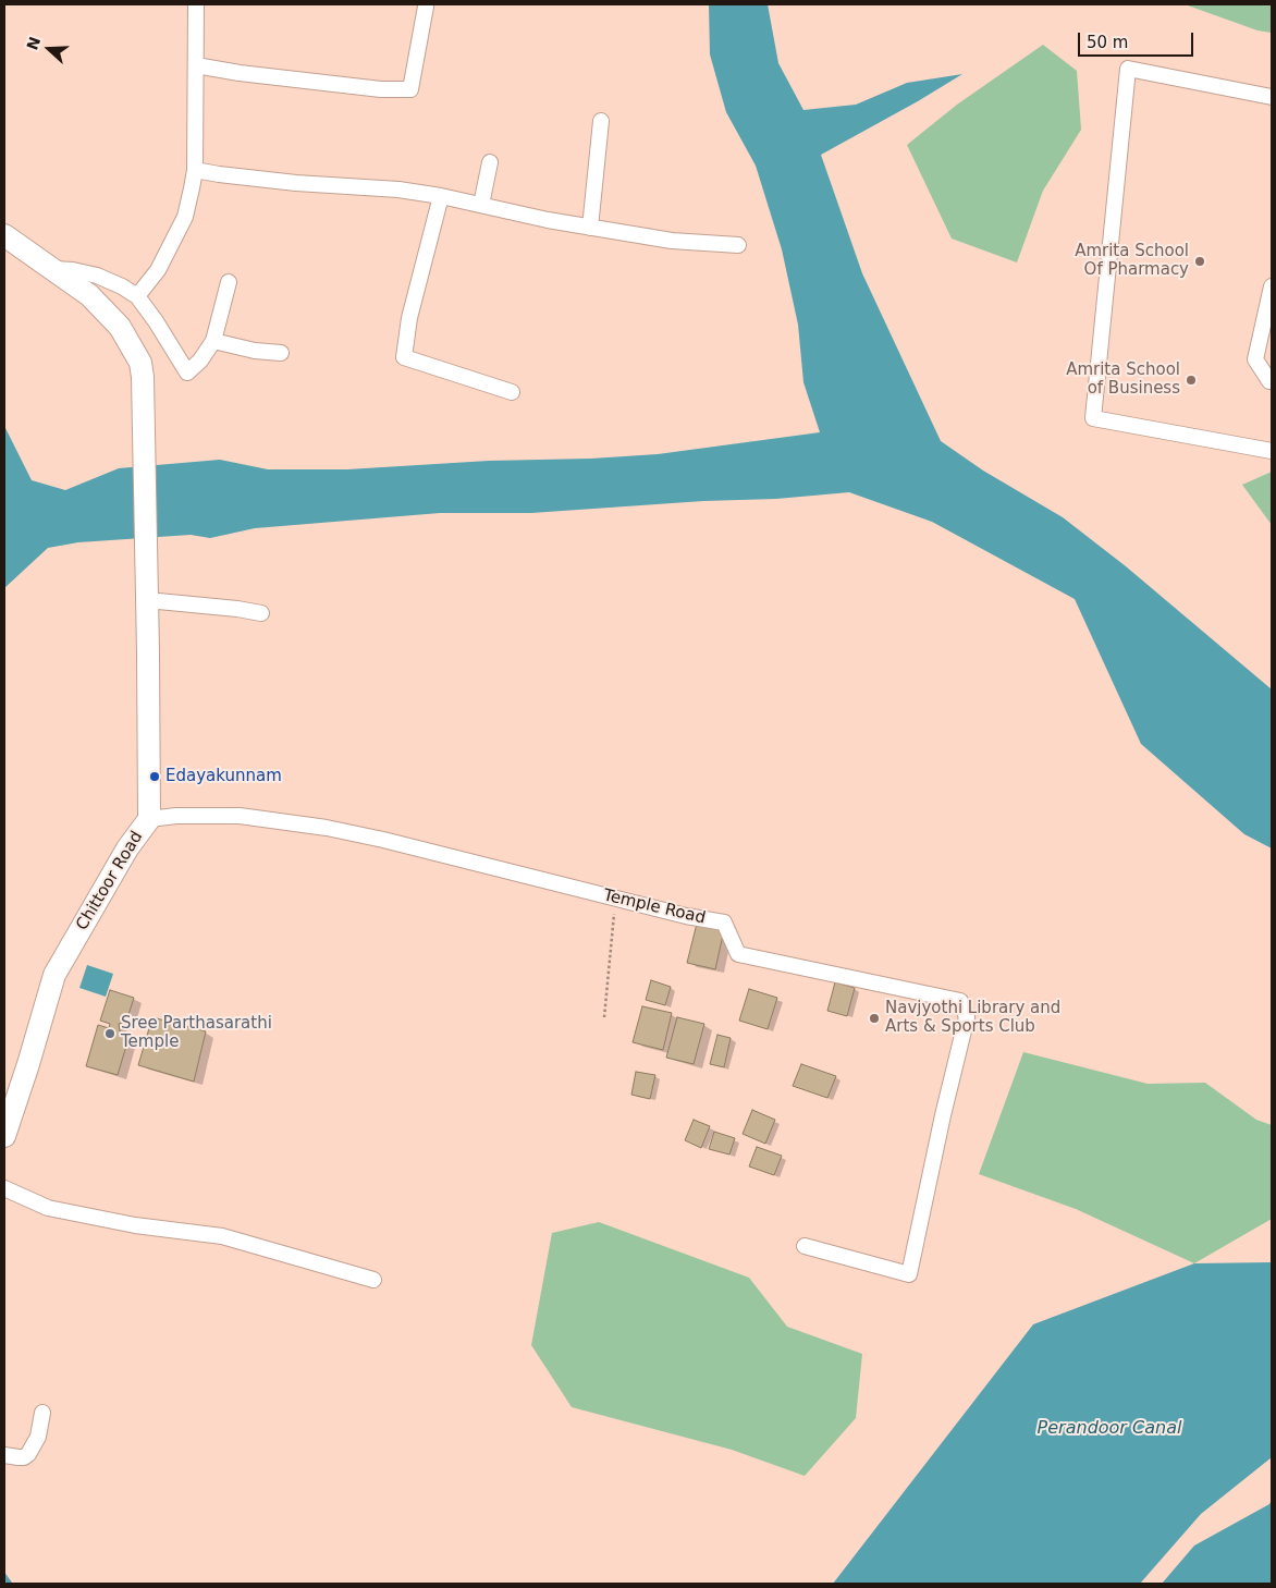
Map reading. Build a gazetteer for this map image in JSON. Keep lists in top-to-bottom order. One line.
{"streets":{"main road":["Chittoor Road"],"street":["Temple Road"]},"crossings":[["Chittoor Road","Temple Road"]],"water":["Perandoor Canal"],"places":["Amrita School Of Pharmacy","Amrita School of Business","Edayakunnam","Navjyothi Library and Arts & Sports Club","Sree Parthasarathi Temple"],"scale_bar":"50 m","north":"left"}
